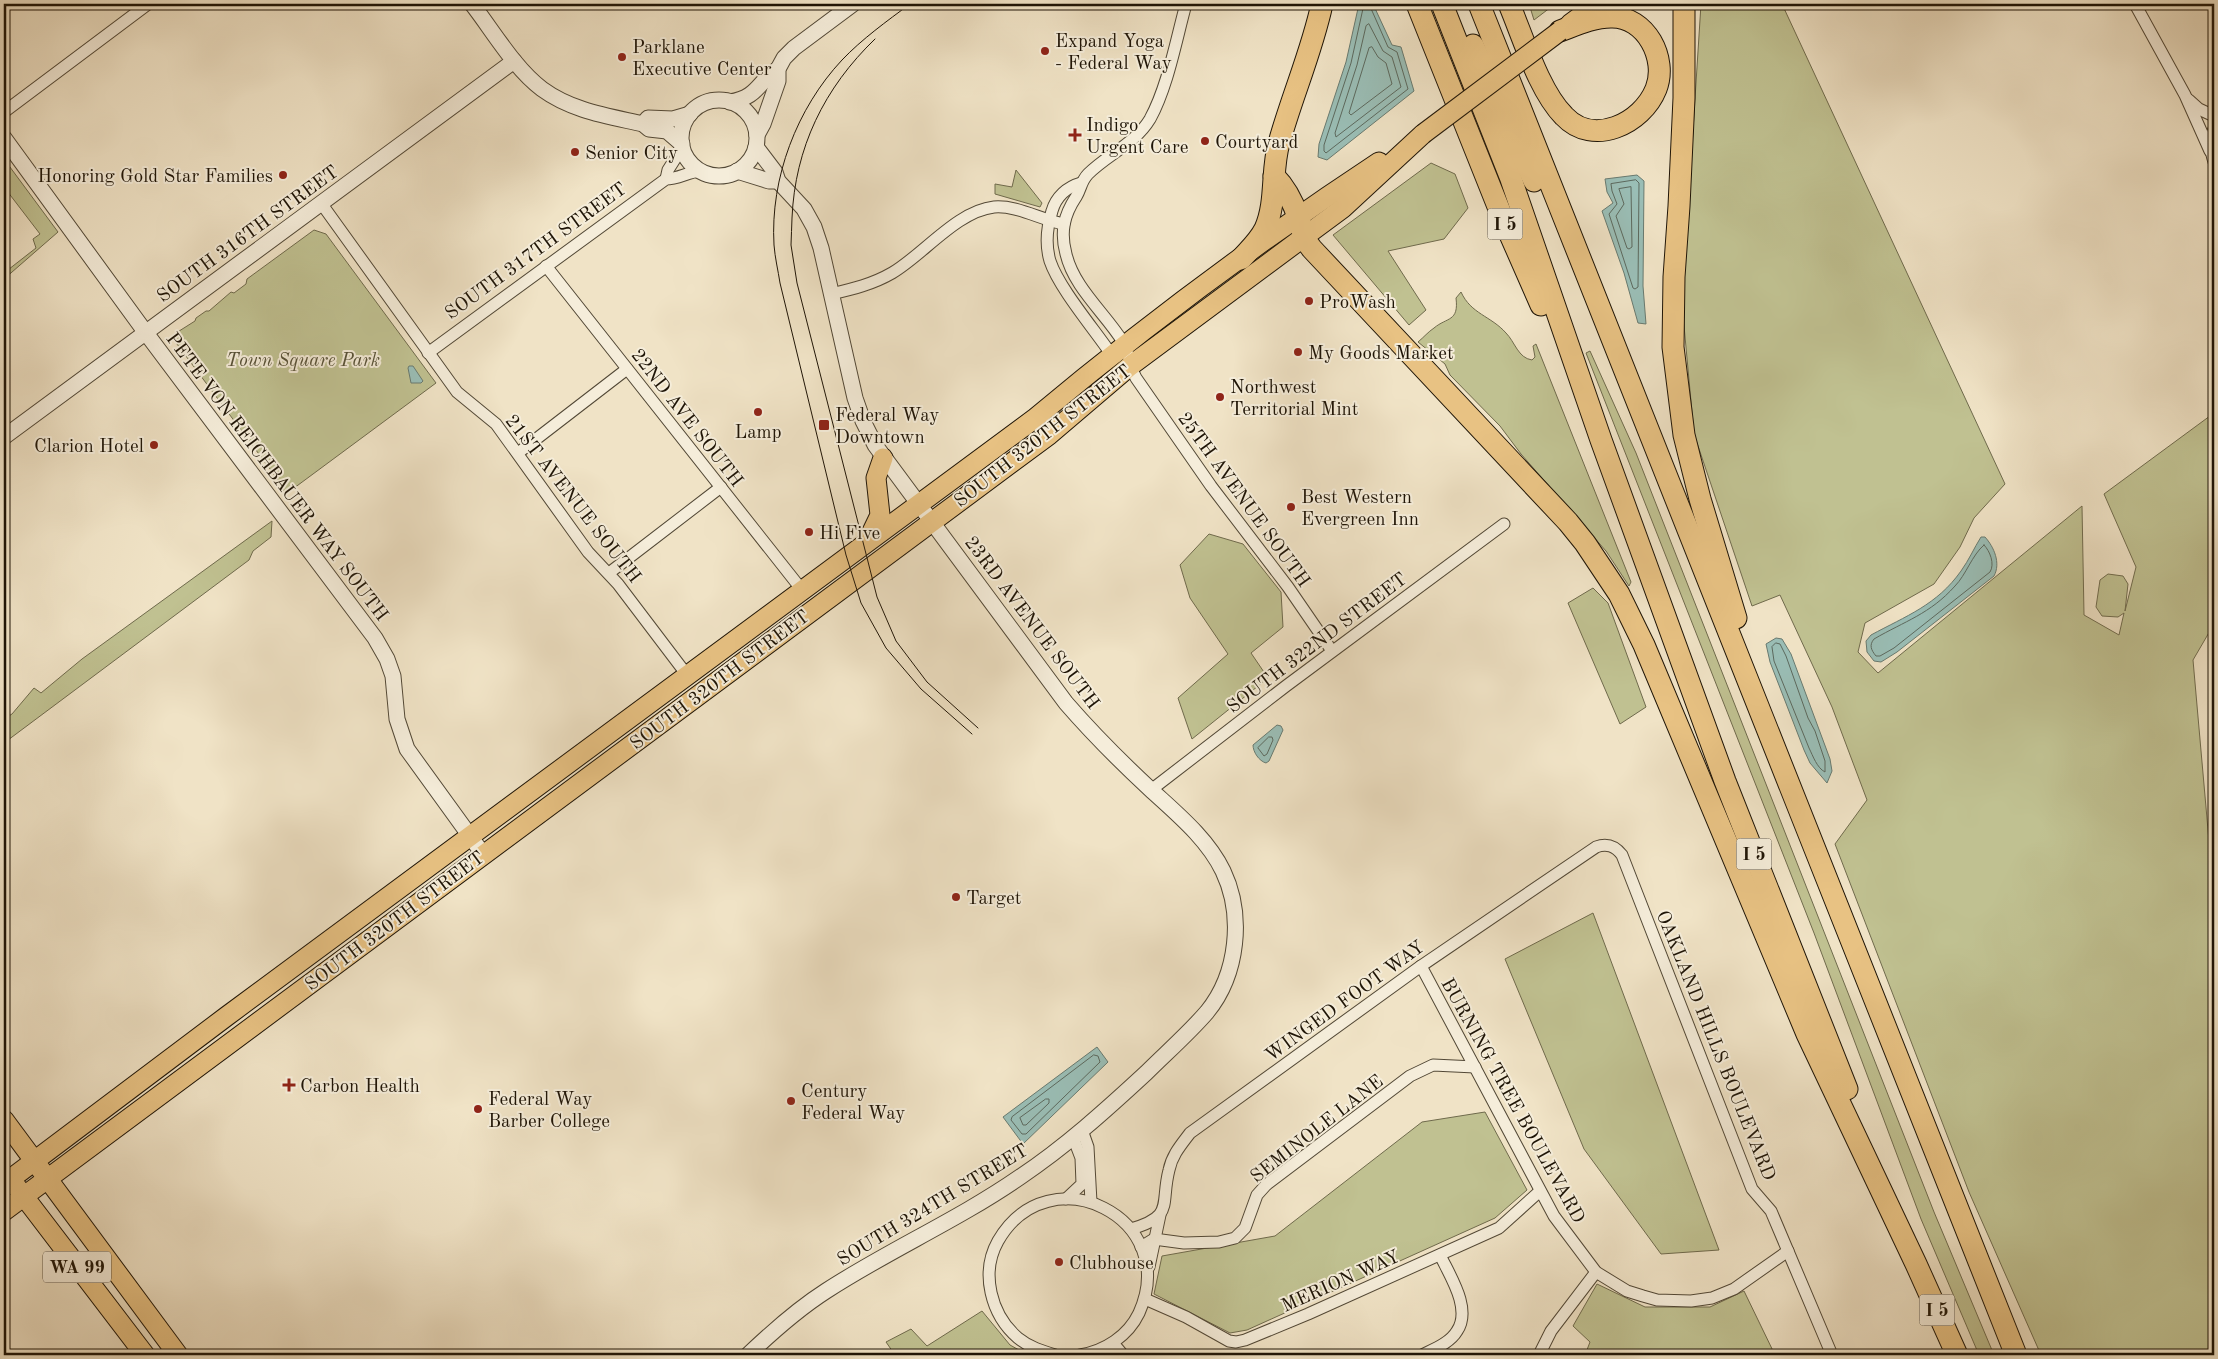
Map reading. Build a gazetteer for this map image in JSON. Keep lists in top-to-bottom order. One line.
{"streets":{"highway":["I 5"],"main road":["SOUTH 320TH STREET","WA 99"],"street":["SOUTH 316TH STREET","SOUTH 317TH STREET","22ND AVE SOUTH","PETE VON REICHBAUER WAY SOUTH","21ST AVENUE SOUTH","25TH AVENUE SOUTH","23RD AVENUE SOUTH","SOUTH 322ND STREET","WINGED FOOT WAY","OAKLAND HILLS BOULEVARD","BURNING TREE BOULEVARD","SEMINOLE LANE","SOUTH 324TH STREET","MERION WAY"]},"crossings":[["SOUTH 316TH STREET","PETE VON REICHBAUER WAY SOUTH"],["SOUTH 316TH STREET","21ST AVENUE SOUTH"],["SOUTH 317TH STREET","22ND AVE SOUTH"],["SOUTH 317TH STREET","21ST AVENUE SOUTH"],["22ND AVE SOUTH","SOUTH 320TH STREET"],["SOUTH 320TH STREET","PETE VON REICHBAUER WAY SOUTH"],["SOUTH 320TH STREET","21ST AVENUE SOUTH"],["SOUTH 320TH STREET","25TH AVENUE SOUTH"],["SOUTH 320TH STREET","23RD AVENUE SOUTH"],["SOUTH 320TH STREET","WA 99"],["25TH AVENUE SOUTH","SOUTH 322ND STREET"],["23RD AVENUE SOUTH","SOUTH 322ND STREET"],["23RD AVENUE SOUTH","SOUTH 324TH STREET"],["WINGED FOOT WAY","OAKLAND HILLS BOULEVARD"],["WINGED FOOT WAY","BURNING TREE BOULEVARD"],["WINGED FOOT WAY","SEMINOLE LANE"],["WINGED FOOT WAY","MERION WAY"],["OAKLAND HILLS BOULEVARD","BURNING TREE BOULEVARD"],["BURNING TREE BOULEVARD","SEMINOLE LANE"],["BURNING TREE BOULEVARD","MERION WAY"]],"parks":["Town Square Park"],"places":{"other":["Expand Yoga - Federal Way","Parklane Executive Center","Courtyard","Senior City","Honoring Gold Star Families","ProWash","My Goods Market","Northwest Territorial Mint","Lamp","Clarion Hotel","Best Western Evergreen Inn","Hi Five","Target","Century Federal Way","Federal Way Barber College","Clubhouse"],"health":["Indigo Urgent Care","Carbon Health"],"transit":["Federal Way Downtown"]}}
